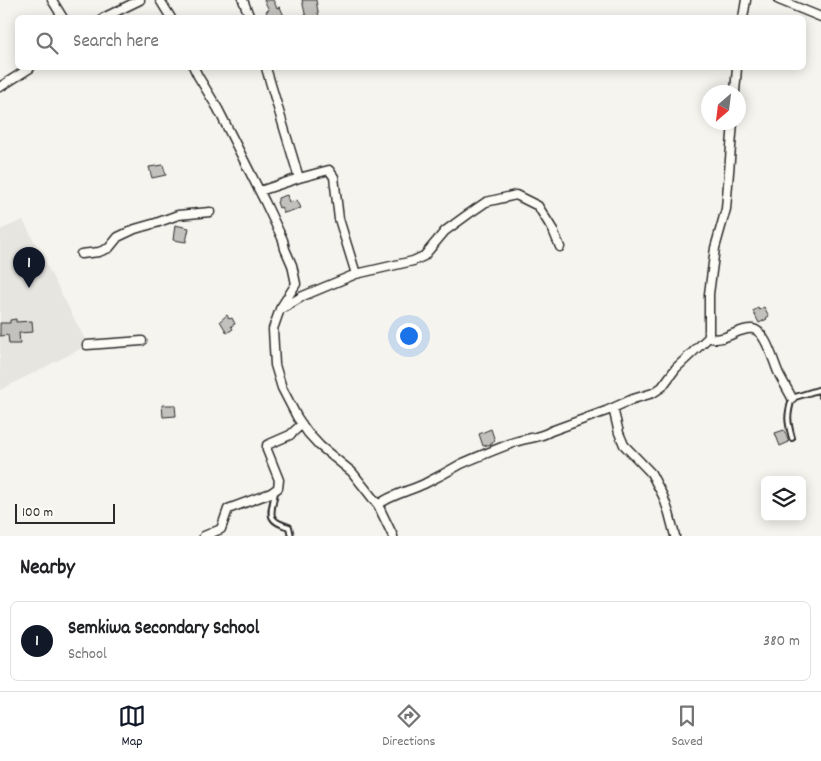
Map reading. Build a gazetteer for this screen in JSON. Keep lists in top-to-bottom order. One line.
{"scale_bar":"100 m","north":"bottom left","page":{"search":"Search here","pins":"1","scale":"100 m","heading":"Nearby","list":[{"mark":"1","name":"Semkiwa Secondary School","note":"School","value":"380 m"}],"nav":["Map","Directions","Saved"]}}
